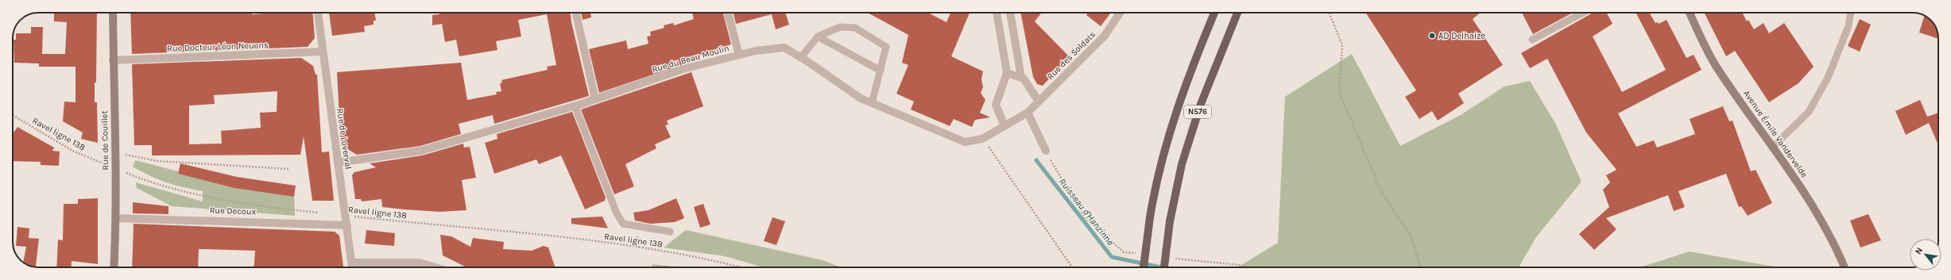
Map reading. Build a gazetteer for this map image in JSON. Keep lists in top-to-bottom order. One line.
{"streets":{"main road":["N576","Avenue Émile Vandervelde","Rue de Couillet"],"street":["Rue Docteur Léon Neuens","Rue des Soldats","Rue du Beau Moulin","Rue de Loverval","Rue Decoux"],"path":["Ravel ligne 138"]},"crossings":[["Rue Docteur Léon Neuens","Rue de Loverval"],["Rue Docteur Léon Neuens","Rue de Couillet"],["Rue des Soldats","Rue du Beau Moulin"],["Rue du Beau Moulin","Rue de Loverval"],["Ravel ligne 138","Rue de Loverval"],["Ravel ligne 138","Rue de Couillet"],["Rue de Loverval","Rue Decoux"],["Rue de Couillet","Rue Decoux"]],"water":["Ruisseau d'Hanzinne"],"places":["AD Delhaize"],"north":"top left"}
